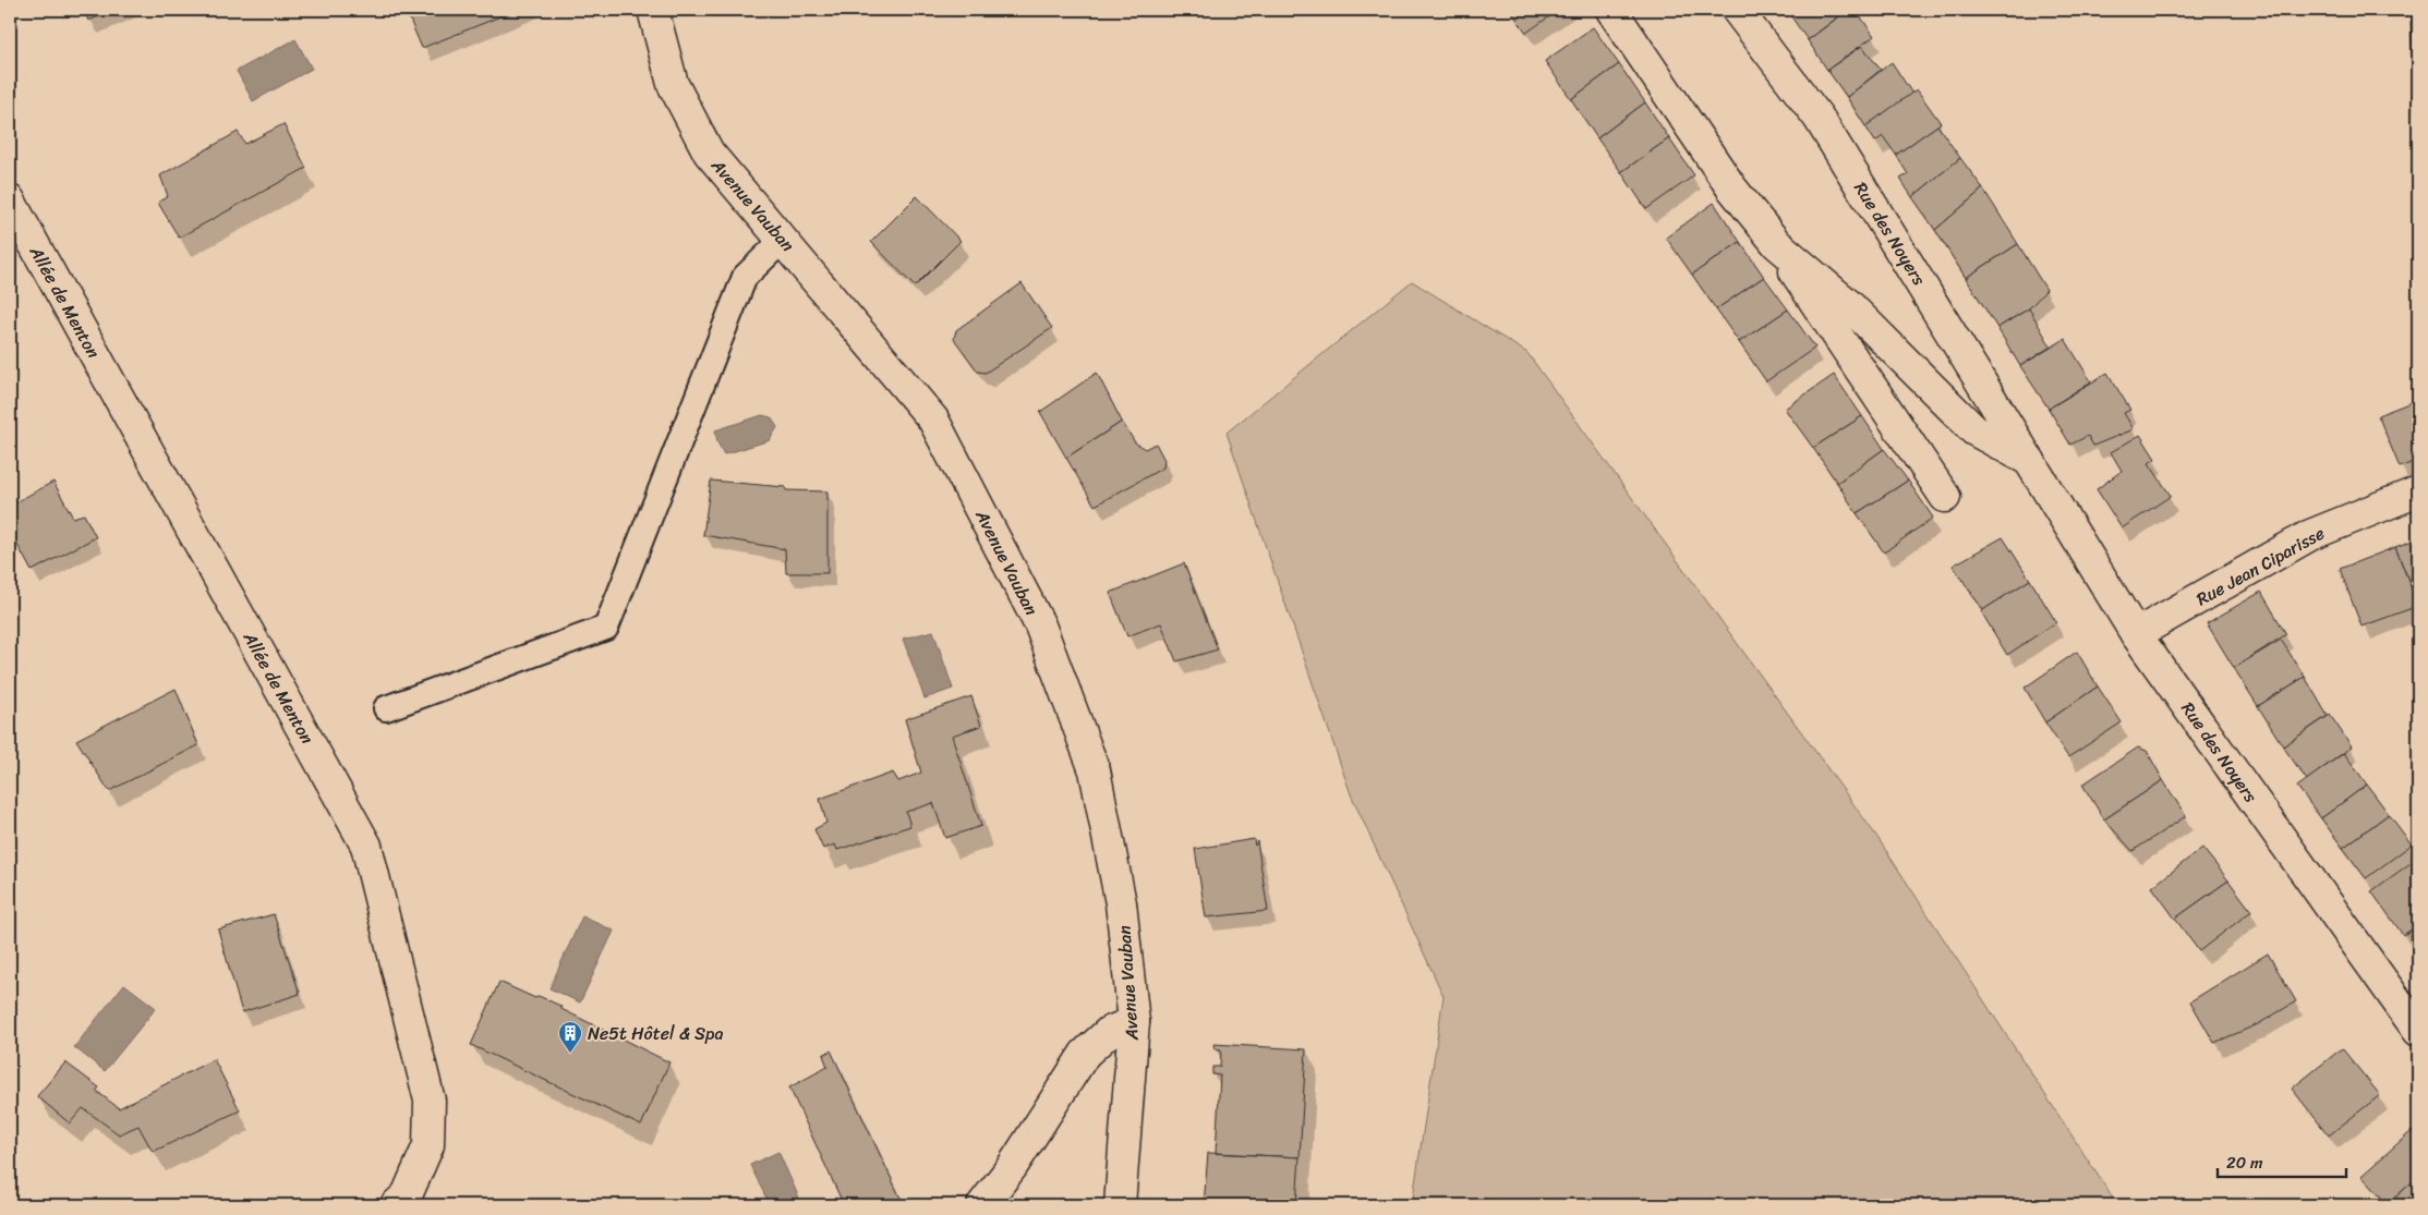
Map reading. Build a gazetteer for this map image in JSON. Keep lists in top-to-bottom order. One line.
{"streets":{"street":["Avenue Vauban","Rue des Noyers","Allée de Menton","Rue Jean Ciparisse"]},"crossings":[["Rue des Noyers","Rue Jean Ciparisse"]],"places":{"building":["Ne5t Hôtel & Spa"]},"scale_bar":"20 m"}
